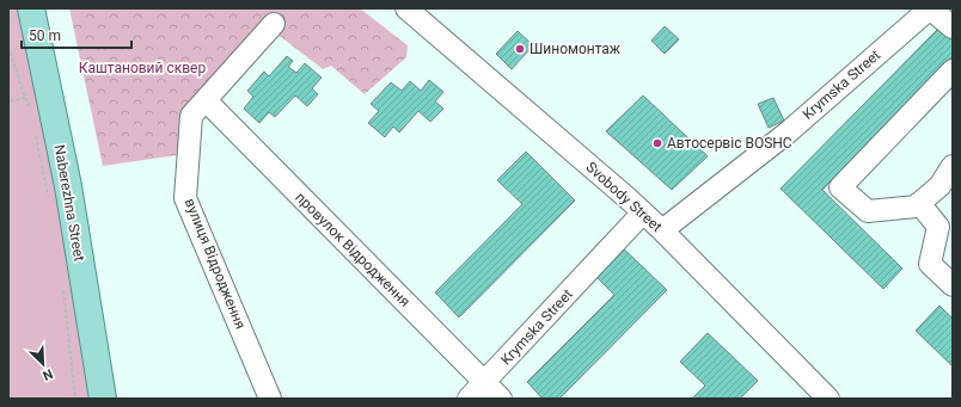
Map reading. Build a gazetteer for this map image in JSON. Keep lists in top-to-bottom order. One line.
{"streets":{"main road":["Naberezhna Street"],"street":["Krymska Street","Svobody Street","провулок Відродження","вулиця Відродження"]},"crossings":[["Krymska Street","Svobody Street"],["Krymska Street","провулок Відродження"],["провулок Відродження","вулиця Відродження"]],"parks":["Каштановий сквер"],"places":["Шиномонтаж","Автосервіс BOSHC"],"scale_bar":"50 m","north":"bottom right"}
